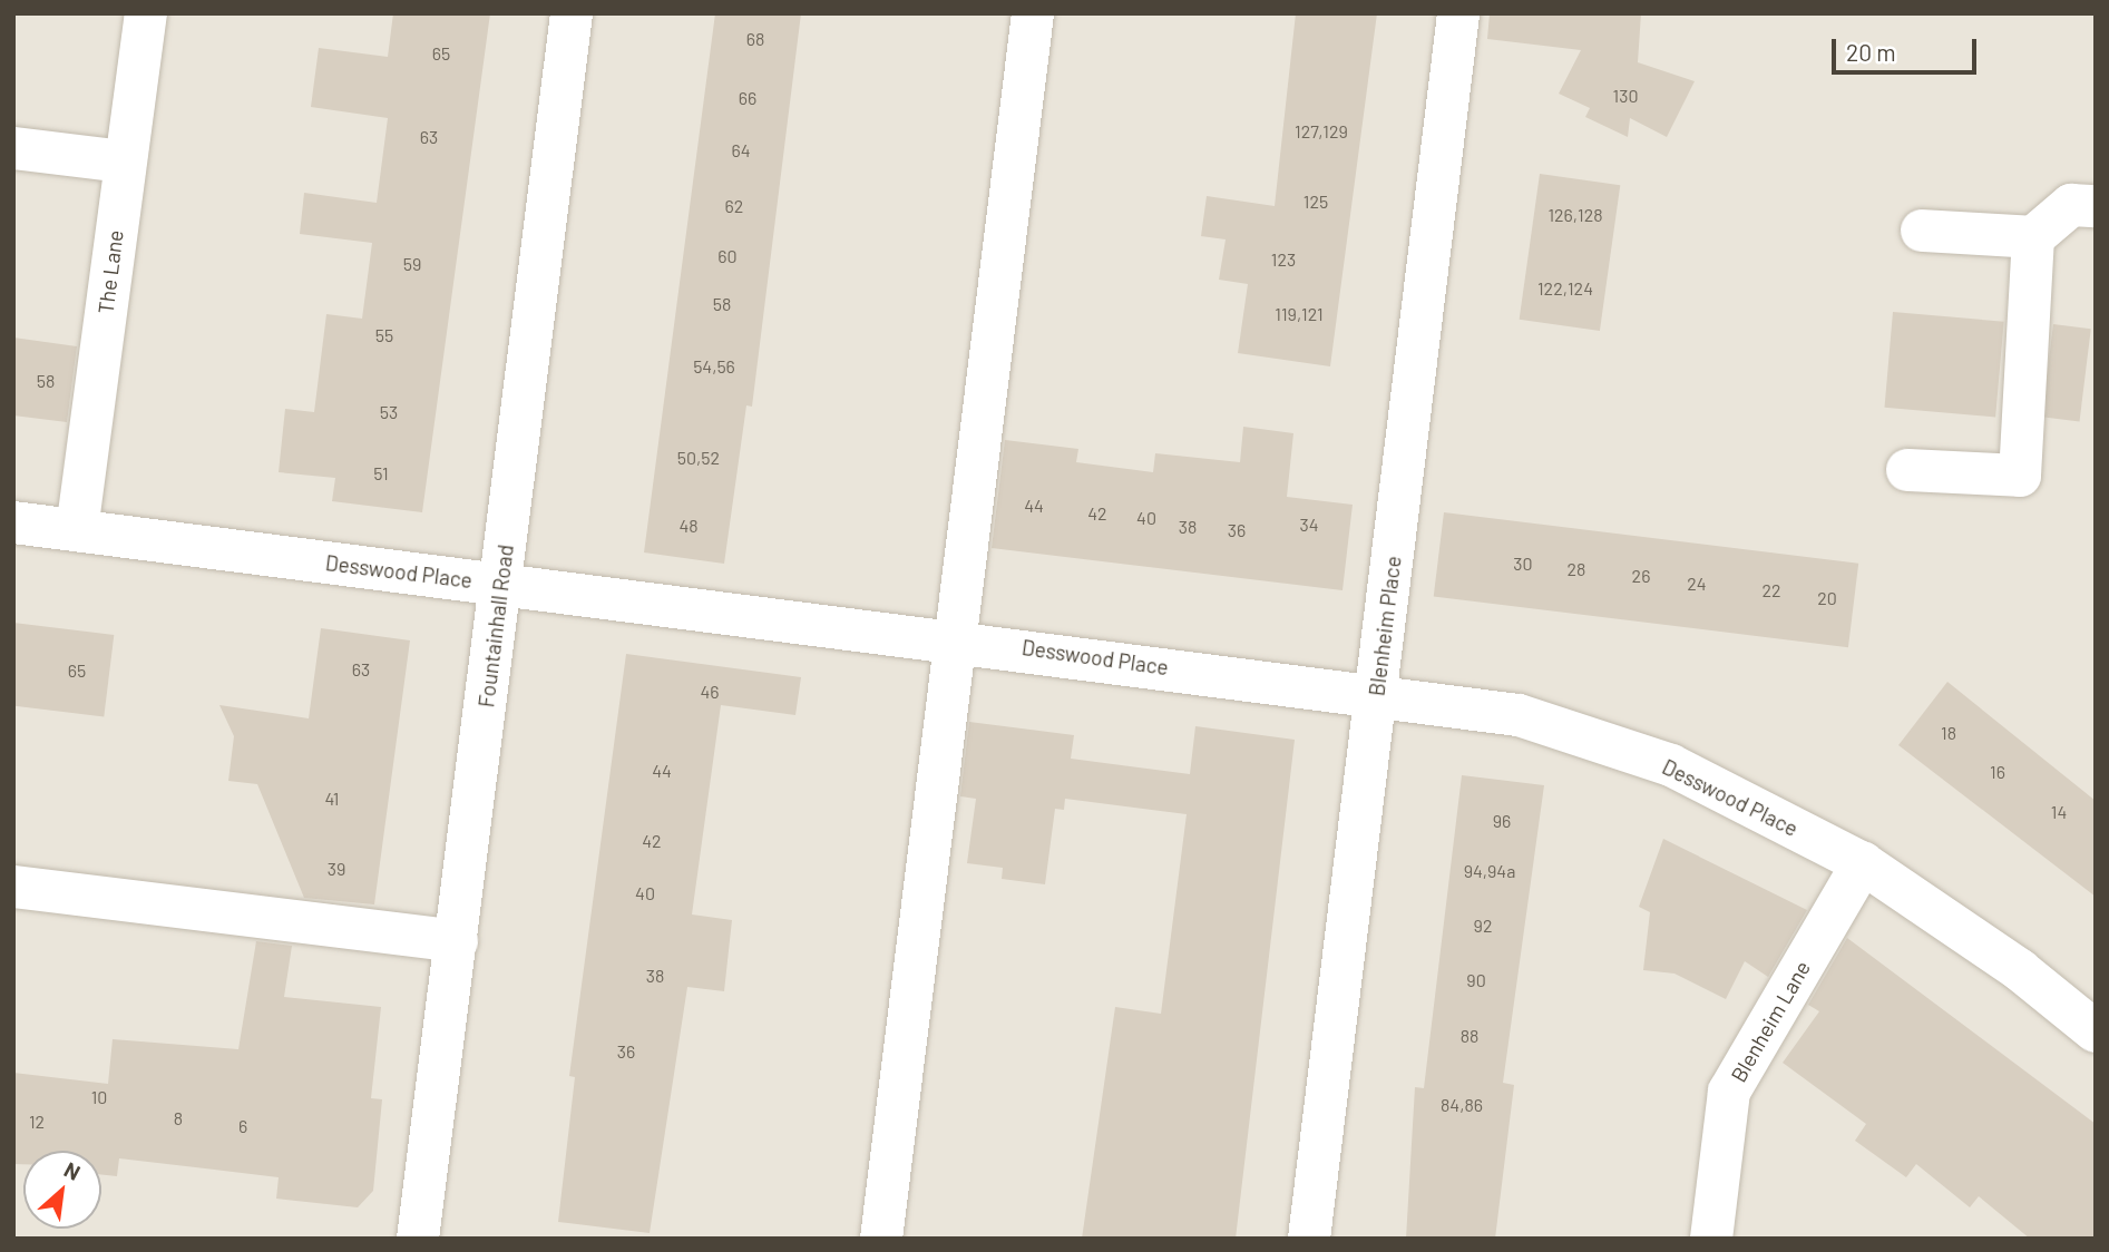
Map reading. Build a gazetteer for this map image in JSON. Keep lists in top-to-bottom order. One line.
{"streets":{"street":["The Lane","Desswood Place","Fountainhall Road","Blenheim Place","Blenheim Lane"]},"crossings":[["The Lane","Desswood Place"],["Desswood Place","Fountainhall Road"],["Desswood Place","Blenheim Place"],["Desswood Place","Blenheim Lane"]],"house_numbers":["68","65","130","66","127,129","63","64","125","62","126,128","60","123","59","122,124","58","119,121","55","54,56","58","53","50,52","51","44","42","40","34","48","38","36","30","28","26","24","22","20","63","65","46","18","44","16","41","14","96","42","39","94,94a","40","92","38","90","88","36","10","84,86","8","12","6"],"scale_bar":"20 m","north":"top right"}
